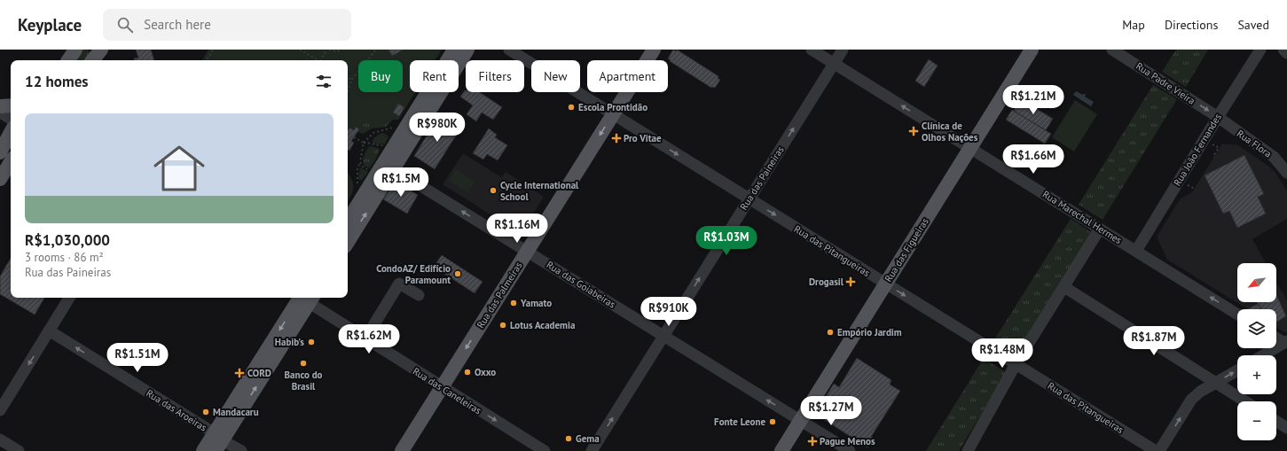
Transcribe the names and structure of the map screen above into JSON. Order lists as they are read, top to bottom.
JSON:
{
  "streets": {
    "main road": ["Rua das Figueiras", "Rua das Palmeiras"],
    "street": [
      "Rua Padre Vieira",
      "Rua Flora",
      "Rua João Fernandes",
      "Rua das Paineiras",
      "Rua Marechal Hermes",
      "Rua das Pitangueiras",
      "Rua das Goiabeiras",
      "Rua das Caneleiras",
      "Rua das Aroeiras"
    ]
  },
  "crossings": [
    ["Rua Padre Vieira", "Rua Flora"],
    ["Rua Padre Vieira", "Rua João Fernandes"],
    ["Rua Flora", "Rua João Fernandes"],
    ["Rua João Fernandes", "Rua Marechal Hermes"],
    ["Rua das Paineiras", "Rua Marechal Hermes"],
    ["Rua das Paineiras", "Rua das Pitangueiras"],
    ["Rua das Paineiras", "Rua das Goiabeiras"],
    ["Rua Marechal Hermes", "Rua das Figueiras"],
    ["Rua das Figueiras", "Rua das Pitangueiras"],
    ["Rua das Figueiras", "Rua das Goiabeiras"],
    ["Rua das Pitangueiras", "Rua das Palmeiras"],
    ["Rua das Goiabeiras", "Rua das Palmeiras"],
    ["Rua das Palmeiras", "Rua das Caneleiras"]
  ],
  "one_way": [
    "Rua Padre Vieira",
    "Rua das Paineiras",
    "Rua das Pitangueiras",
    "Rua das Goiabeiras",
    "Rua das Palmeiras",
    "Rua das Caneleiras",
    "Rua das Aroeiras"
  ],
  "places": {
    "other": [
      "Escola Prontidão",
      "Cycle International School",
      "CondoAZ/ Edifício Paramount",
      "Yamato",
      "Lotus Academia",
      "Empório Jardim",
      "Habib's",
      "Banco do Brasil",
      "Oxxo",
      "Mandacaru",
      "Fonte Leone",
      "Gema"
    ],
    "health": [
      "Clínica de Olhos Nações",
      "Pro Vitae",
      "Drogasil",
      "CORD",
      "Pague Menos"
    ]
  },
  "north": "bottom left",
  "page": {
    "header": "Keyplace",
    "search": "Search here",
    "nav": ["Map", "Directions", "Saved"],
    "chip": [
      "Buy",
      "Rent",
      "Filters",
      "New",
      "Apartment"
    ],
    "heading": "12 homes",
    "price": [
      "R$1.21M",
      "R$980K",
      "R$1.66M",
      "R$1.5M",
      "R$1.16M",
      "R$1.03M",
      "R$910K",
      "R$1.62M",
      "R$1.87M",
      "R$1.48M",
      "R$1.51M",
      "R$1.27M"
    ],
    "list": [
      {
        "name": "R$1,030,000",
        "note": "3 rooms · 86 m² · Rua das Paineiras"
      }
    ],
    "map_buttons": ["+", "−"]
  }
}
